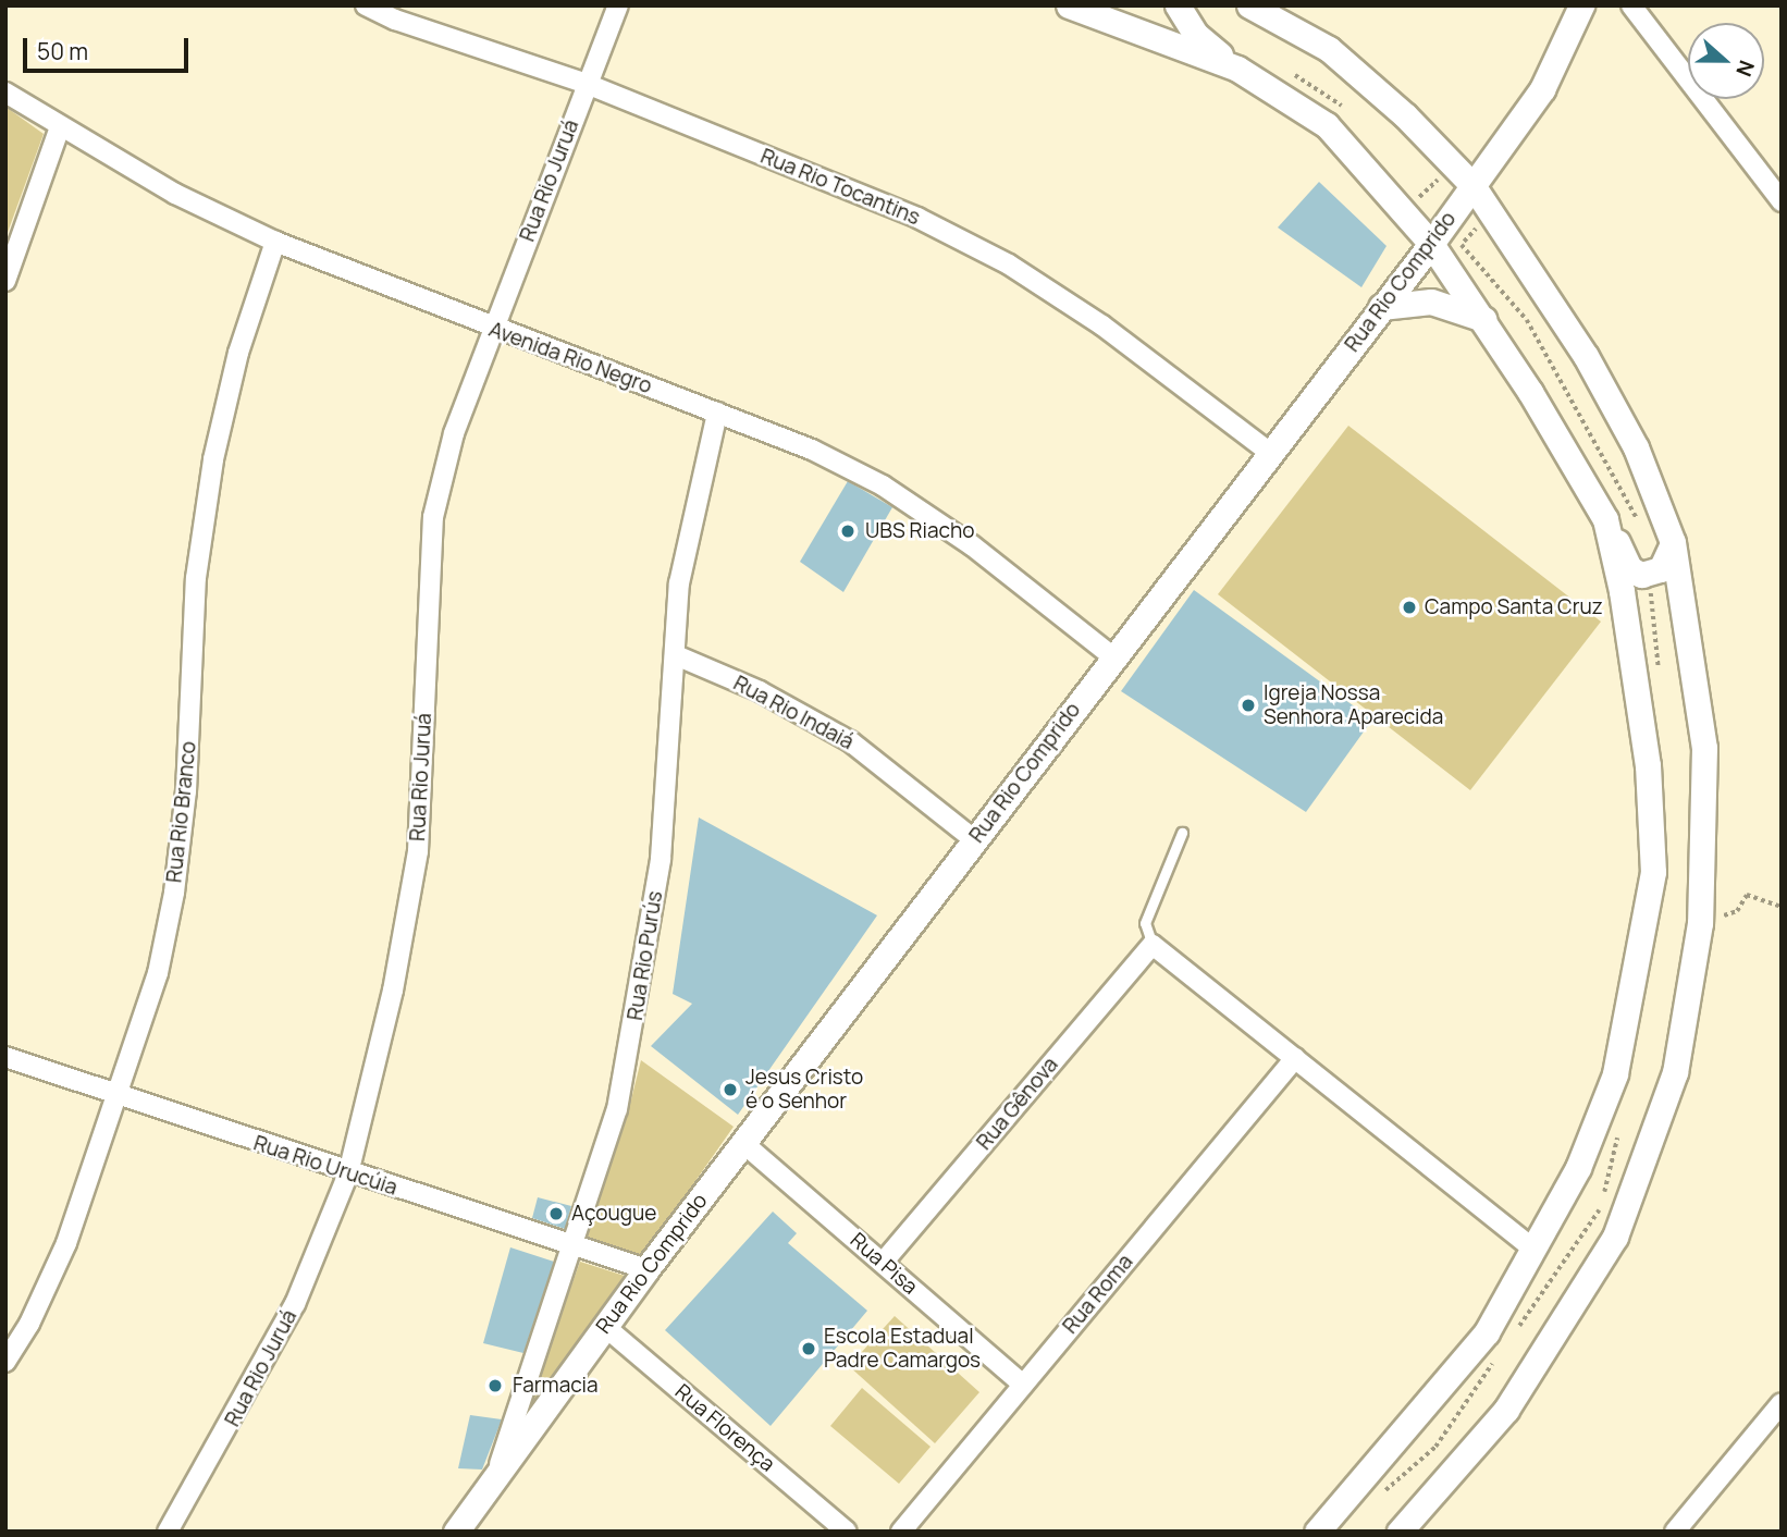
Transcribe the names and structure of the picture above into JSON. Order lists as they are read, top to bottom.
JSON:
{
  "streets": {
    "street": [
      "Rua Rio Juruá",
      "Rua Rio Tocantins",
      "Rua Rio Comprido",
      "Avenida Rio Negro",
      "Rua Rio Indaiá",
      "Rua Rio Branco",
      "Rua Rio Purús",
      "Rua Gênova",
      "Rua Rio Urucúia",
      "Rua Pisa",
      "Rua Roma",
      "Rua Florença"
    ]
  },
  "crossings": [
    ["Rua Rio Juruá", "Rua Rio Tocantins"],
    ["Rua Rio Juruá", "Avenida Rio Negro"],
    ["Rua Rio Juruá", "Rua Rio Urucúia"],
    ["Rua Rio Tocantins", "Rua Rio Comprido"],
    ["Rua Rio Comprido", "Avenida Rio Negro"],
    ["Rua Rio Comprido", "Rua Rio Indaiá"],
    ["Rua Rio Comprido", "Rua Rio Purús"],
    ["Rua Rio Comprido", "Rua Rio Urucúia"],
    ["Rua Rio Comprido", "Rua Pisa"],
    ["Rua Rio Comprido", "Rua Florença"],
    ["Avenida Rio Negro", "Rua Rio Branco"],
    ["Avenida Rio Negro", "Rua Rio Purús"],
    ["Rua Rio Indaiá", "Rua Rio Purús"],
    ["Rua Rio Branco", "Rua Rio Urucúia"],
    ["Rua Rio Purús", "Rua Rio Urucúia"],
    ["Rua Gênova", "Rua Pisa"],
    ["Rua Pisa", "Rua Roma"]
  ],
  "places": [
    "UBS Riacho",
    "Campo Santa Cruz",
    "Igreja Nossa Senhora Aparecida",
    "Jesus Cristo é o Senhor",
    "Açougue",
    "Escola Estadual Padre Camargos",
    "Farmacia"
  ],
  "scale_bar": "50 m",
  "north": "right"
}
